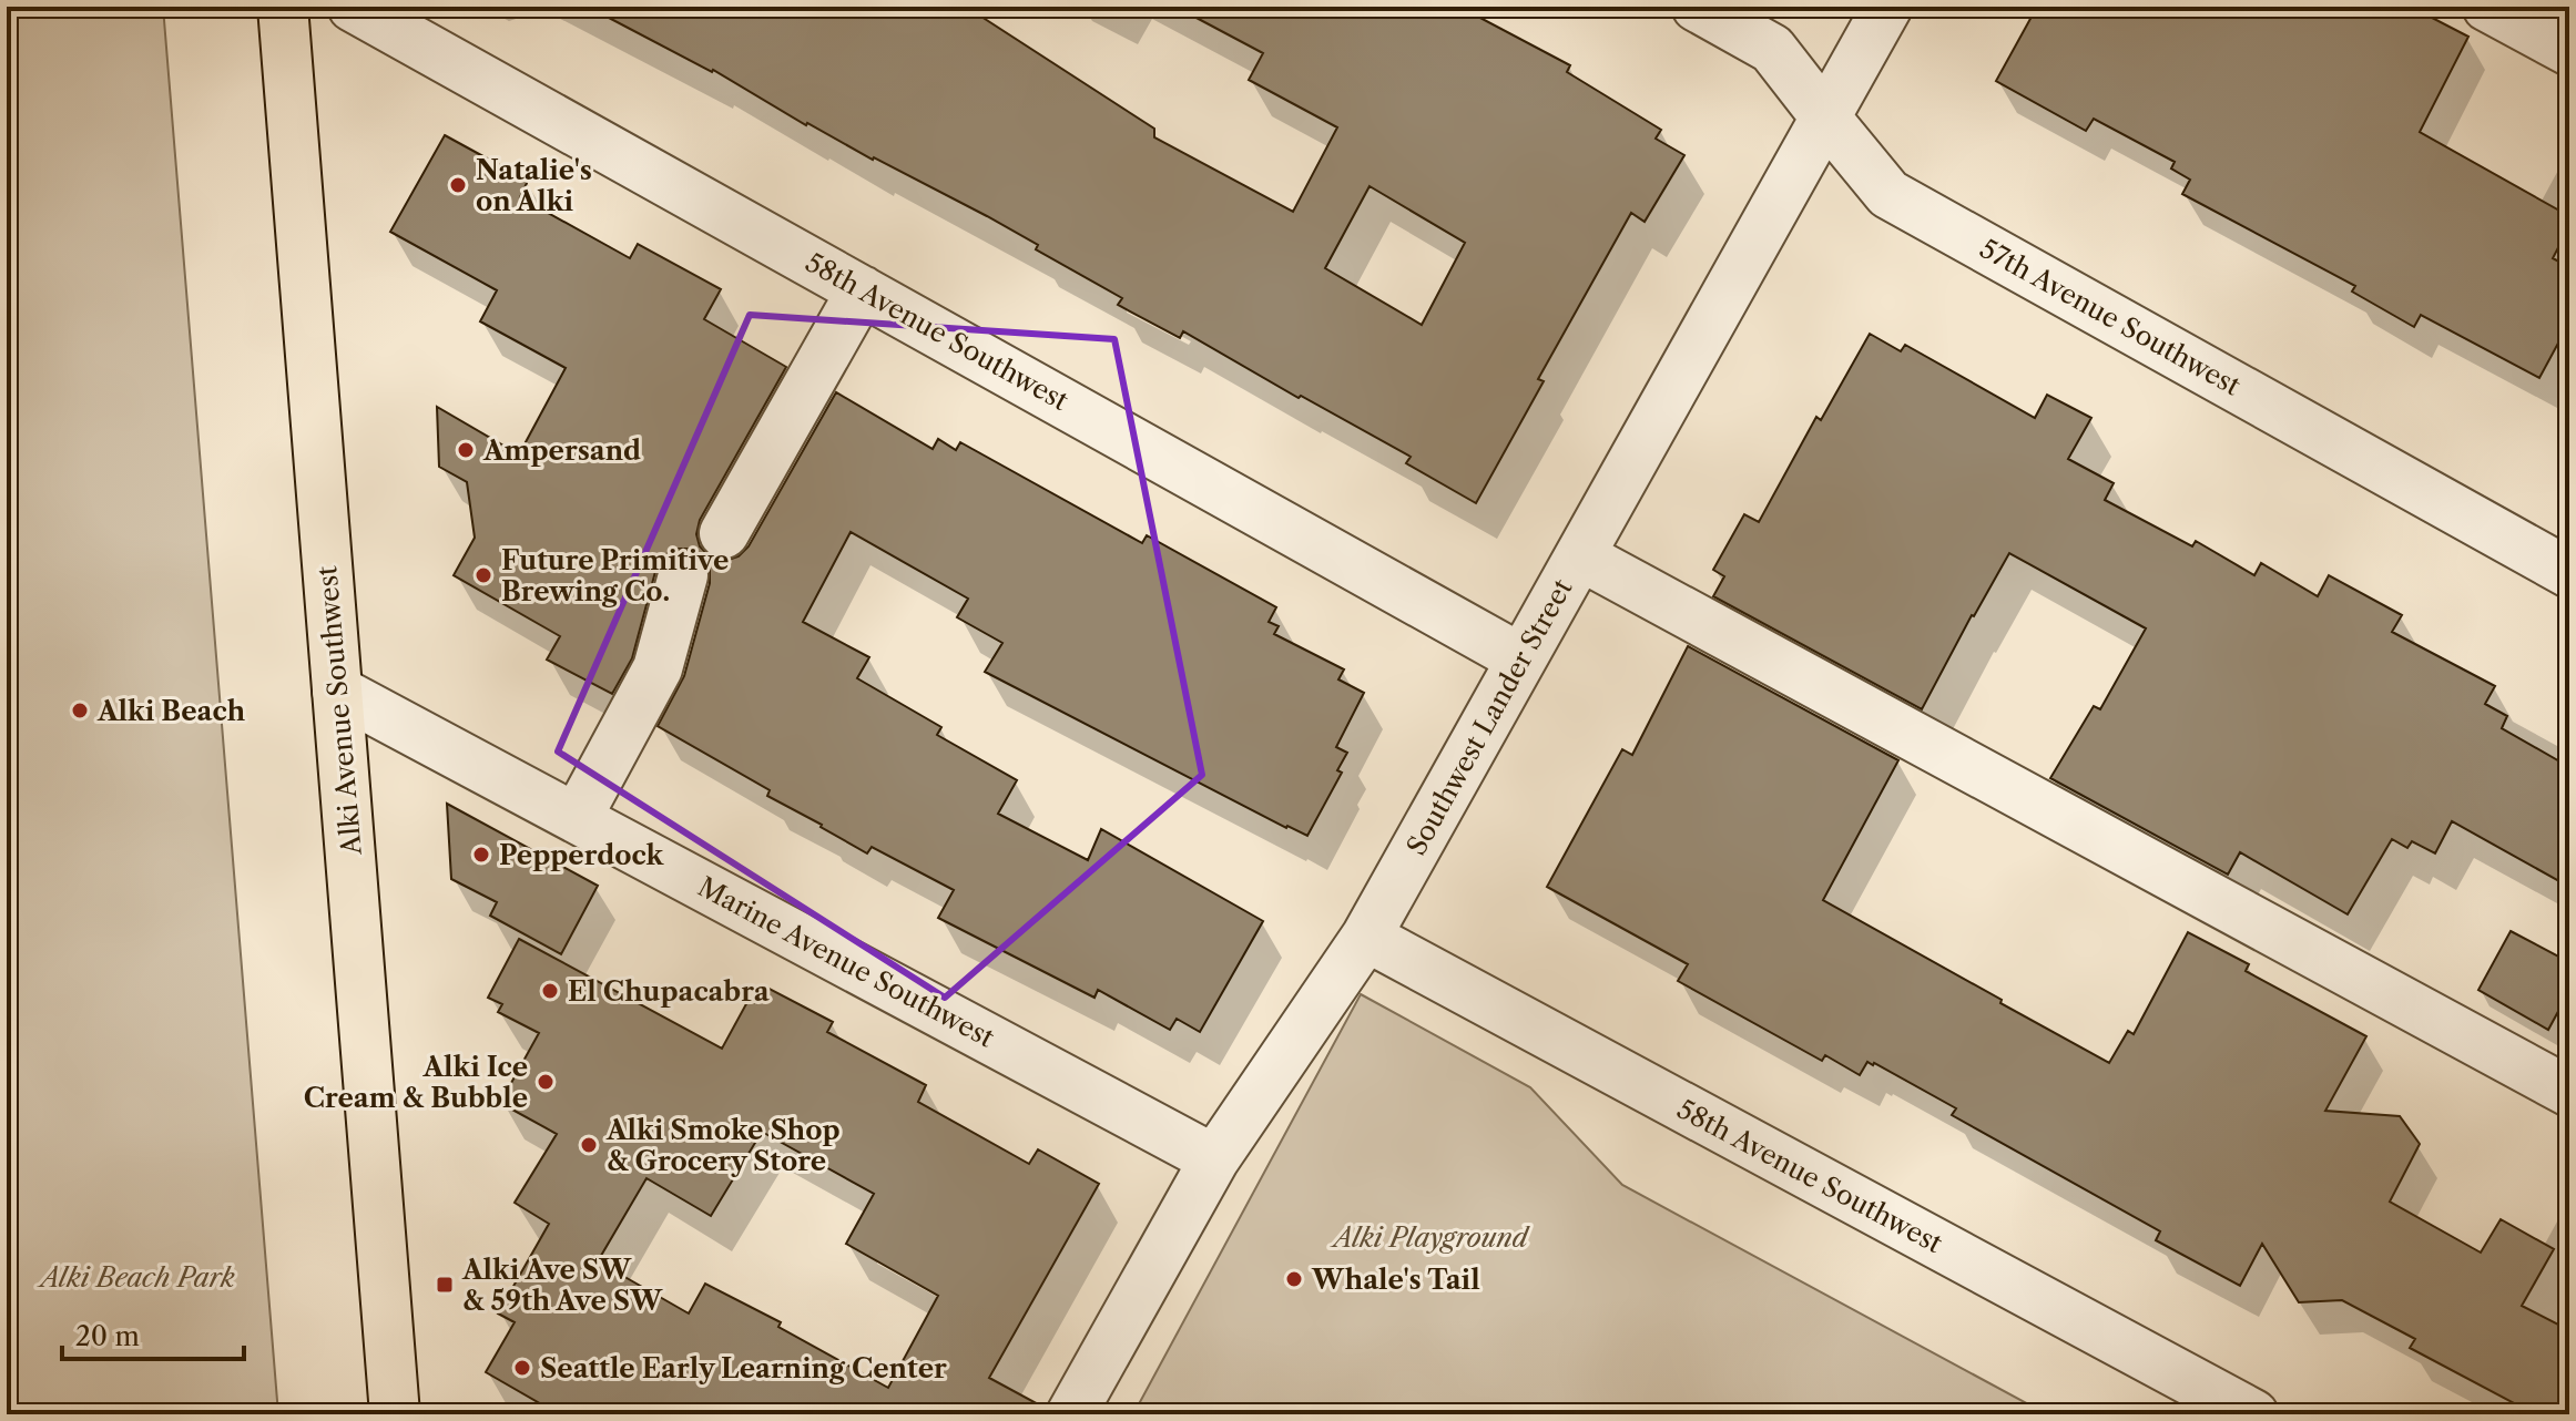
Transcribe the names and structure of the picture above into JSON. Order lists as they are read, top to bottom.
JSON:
{
  "streets": {
    "main road": ["Alki Avenue Southwest"],
    "street": [
      "57th Avenue Southwest",
      "58th Avenue Southwest",
      "Southwest Lander Street",
      "Marine Avenue Southwest"
    ]
  },
  "crossings": [
    ["57th Avenue Southwest", "Southwest Lander Street"],
    ["58th Avenue Southwest", "Southwest Lander Street"],
    ["Alki Avenue Southwest", "Marine Avenue Southwest"],
    ["Southwest Lander Street", "Marine Avenue Southwest"]
  ],
  "parks": ["Alki Playground", "Alki Beach Park"],
  "places": {
    "other": [
      "Natalie's on Alki",
      "Ampersand",
      "Future Primitive Brewing Co.",
      "Alki Beach",
      "Pepperdock",
      "El Chupacabra",
      "Alki Ice Cream & Bubble",
      "Alki Smoke Shop & Grocery Store",
      "Whale's Tail",
      "Seattle Early Learning Center"
    ],
    "transit": ["Alki Ave SW & 59th Ave SW"]
  },
  "scale_bar": "20 m"
}
